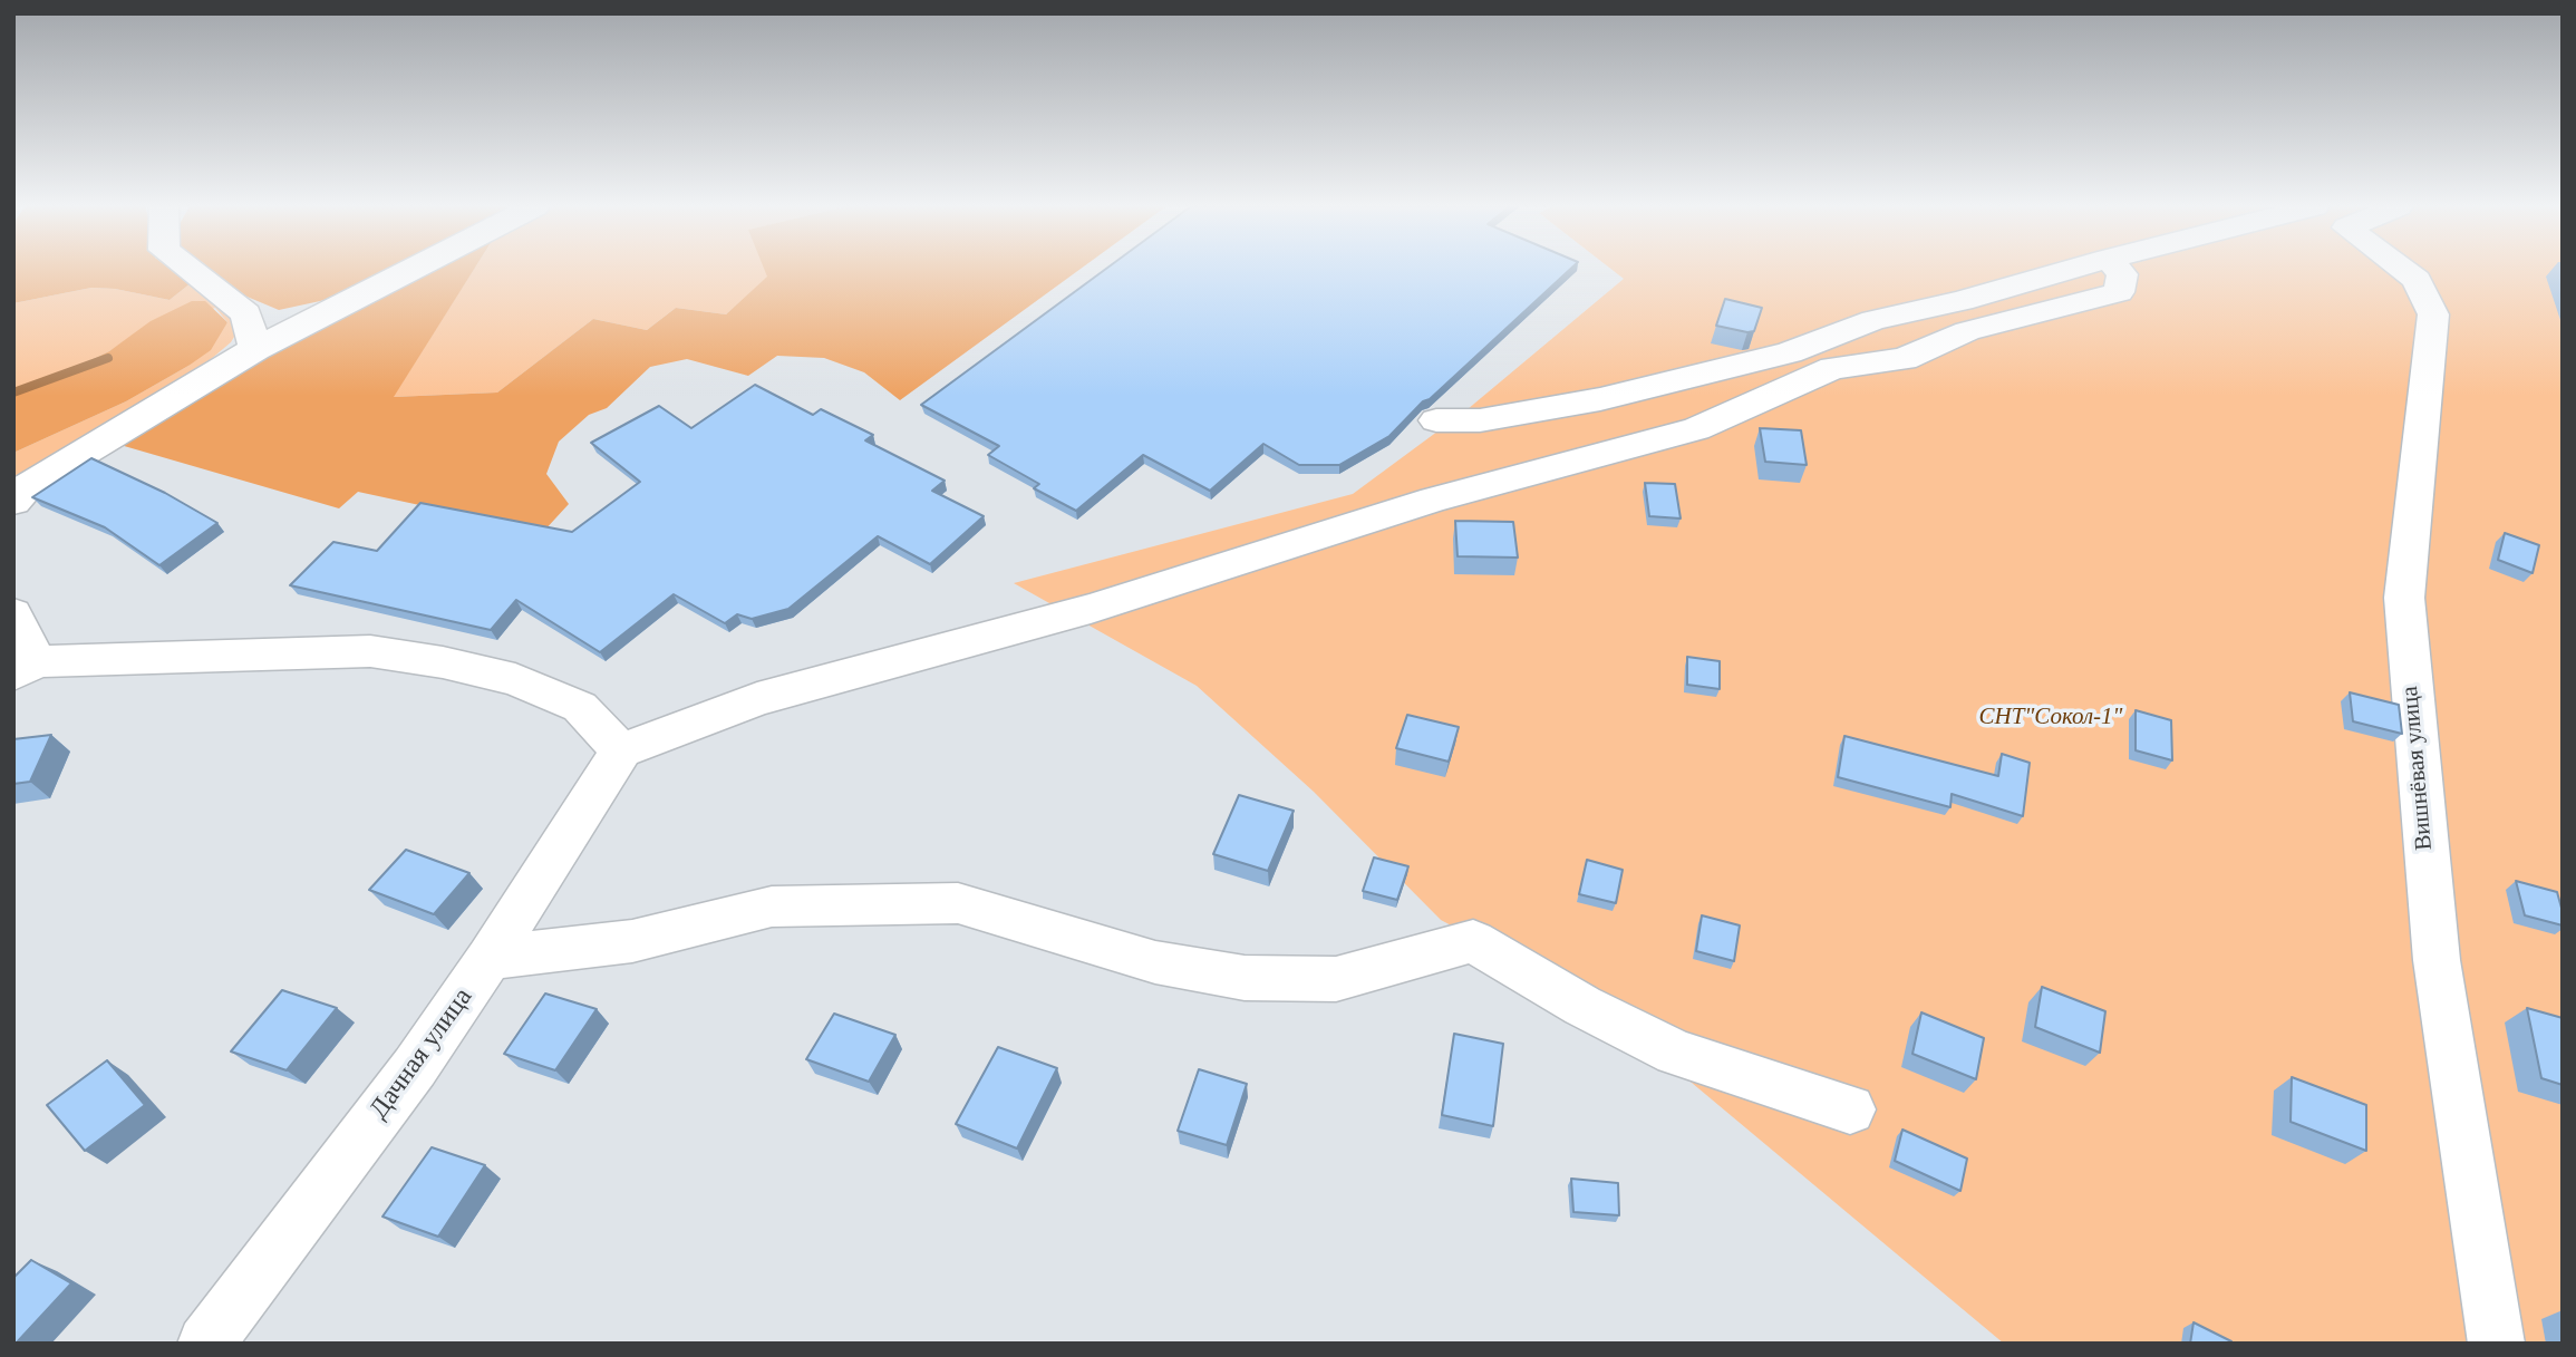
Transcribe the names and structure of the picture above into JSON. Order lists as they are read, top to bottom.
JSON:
{
  "streets": {
    "street": ["Вишнёвая улица", "Дачная улица"]
  },
  "parks": ["СНТ\"Сокол-1\""]
}
